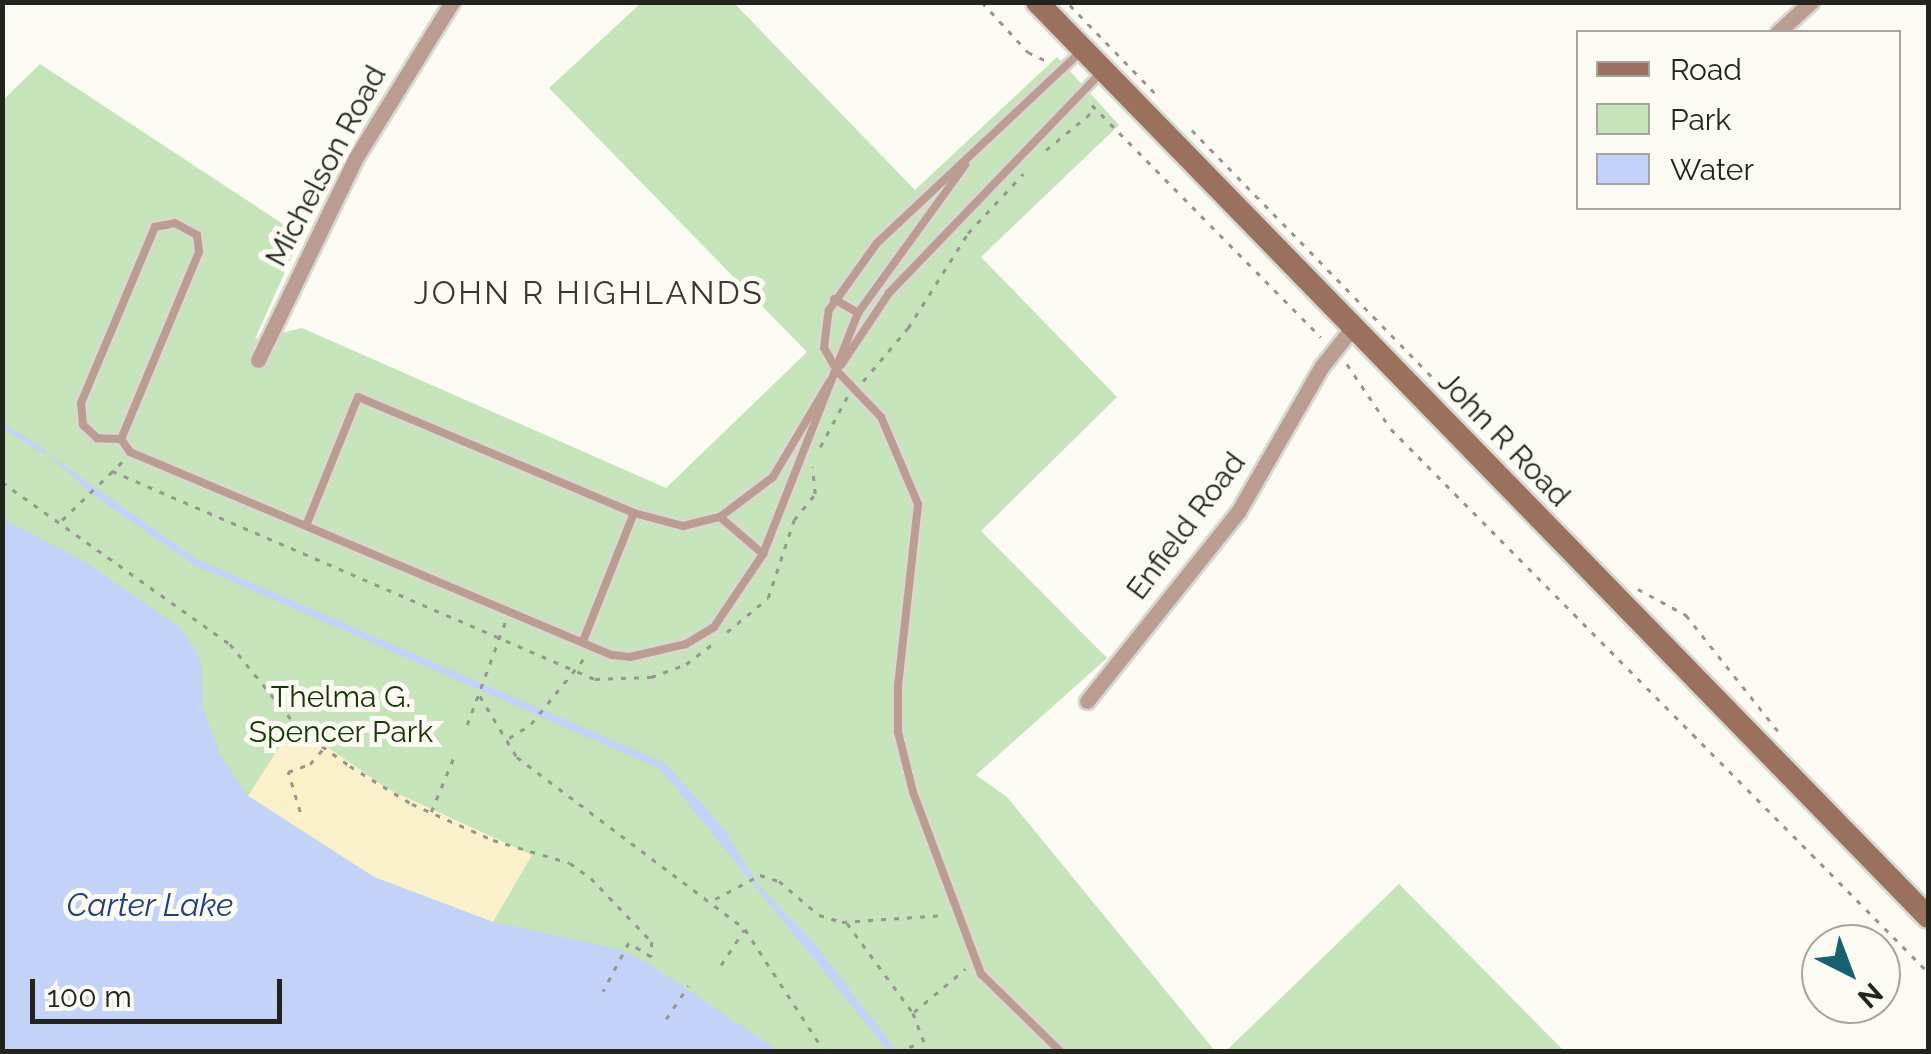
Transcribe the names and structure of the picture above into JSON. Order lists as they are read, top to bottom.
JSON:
{
  "streets": {
    "main road": ["John R Road"],
    "street": ["Michelson Road", "Enfield Road"]
  },
  "crossings": [
    ["John R Road", "Enfield Road"]
  ],
  "districts": ["JOHN R HIGHLANDS"],
  "water": ["Carter Lake"],
  "parks": ["Thelma G. Spencer Park"],
  "legend": ["Road", "Park", "Water"],
  "scale_bar": "100 m",
  "north": "bottom right"
}
